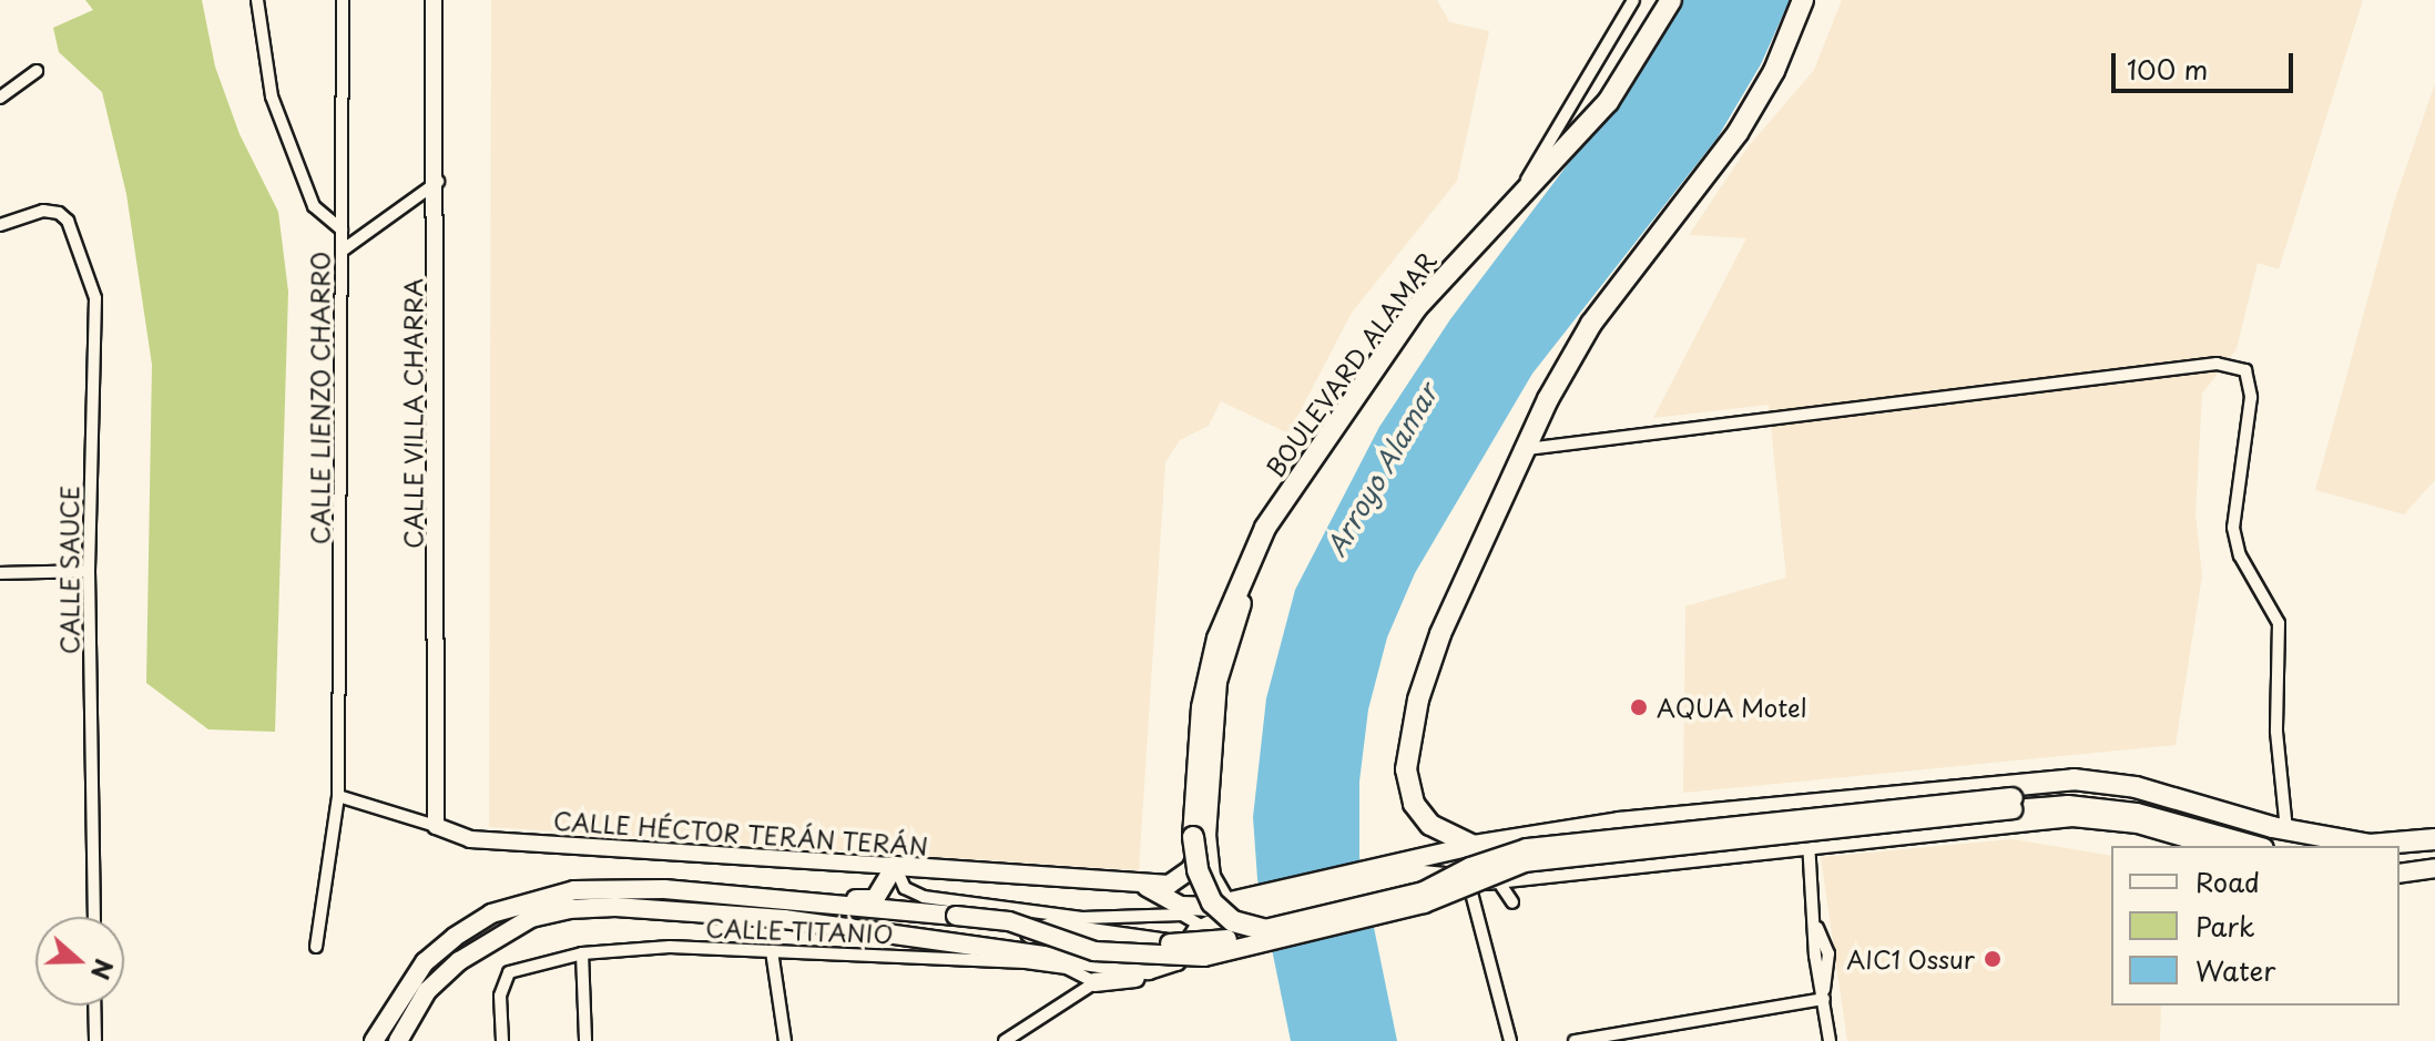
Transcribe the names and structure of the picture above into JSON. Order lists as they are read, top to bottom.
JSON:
{
  "streets": {
    "highway": ["BOULEVARD ALAMAR"],
    "main road": ["CALLE HÉCTOR TERÁN TERÁN"],
    "street": [
      "CALLE LIENZO CHARRO",
      "CALLE VILLA CHARRA",
      "CALLE SAUCE",
      "CALLE TITANIO"
    ]
  },
  "crossings": [
    ["BOULEVARD ALAMAR", "CALLE HÉCTOR TERÁN TERÁN"],
    ["CALLE LIENZO CHARRO", "CALLE HÉCTOR TERÁN TERÁN"],
    ["CALLE VILLA CHARRA", "CALLE HÉCTOR TERÁN TERÁN"]
  ],
  "water": ["Arroyo Alamar"],
  "places": ["AQUA Motel", "AIC1 Ossur"],
  "legend": ["Road", "Park", "Water"],
  "scale_bar": "100 m",
  "north": "right"
}
